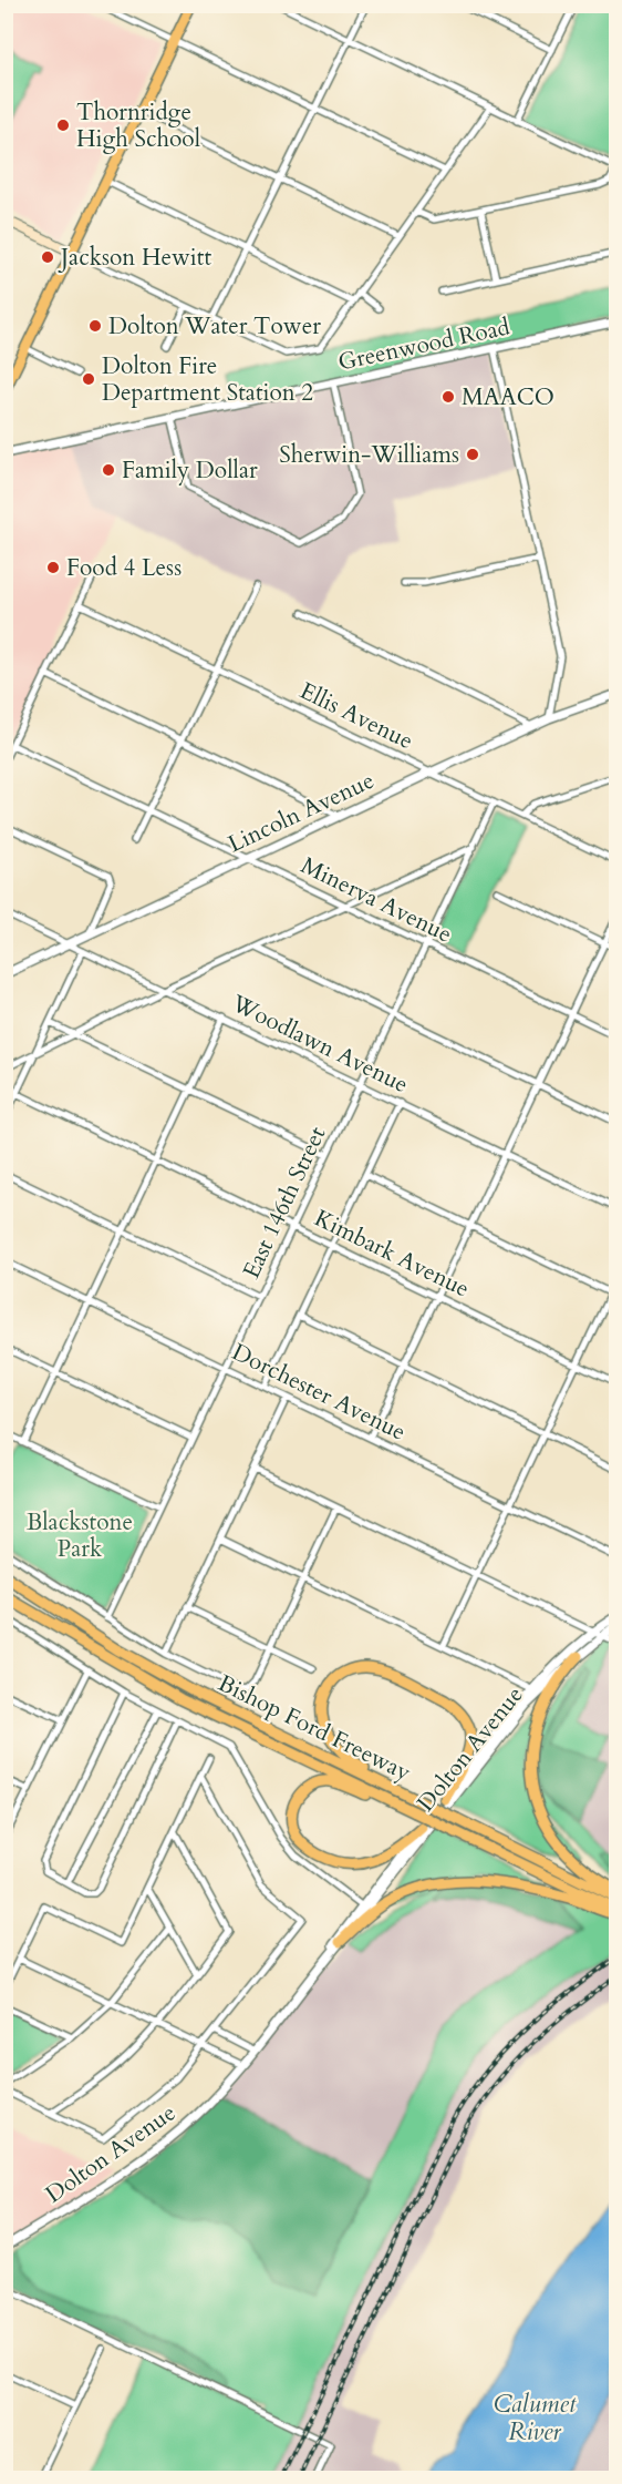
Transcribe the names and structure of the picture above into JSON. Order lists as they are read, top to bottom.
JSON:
{
  "streets": {
    "highway": ["Bishop Ford Freeway"],
    "street": [
      "Greenwood Road",
      "Ellis Avenue",
      "Lincoln Avenue",
      "Minerva Avenue",
      "Woodlawn Avenue",
      "East 146th Street",
      "Kimbark Avenue",
      "Dorchester Avenue",
      "Dolton Avenue"
    ]
  },
  "crossings": [
    ["Ellis Avenue", "Lincoln Avenue"],
    ["Ellis Avenue", "East 146th Street"],
    ["Lincoln Avenue", "Minerva Avenue"],
    ["Lincoln Avenue", "Woodlawn Avenue"],
    ["Minerva Avenue", "East 146th Street"],
    ["Woodlawn Avenue", "East 146th Street"],
    ["East 146th Street", "Kimbark Avenue"],
    ["East 146th Street", "Dorchester Avenue"]
  ],
  "water": ["Calumet River"],
  "parks": ["Blackstone Park"],
  "places": [
    "Thornridge High School",
    "Jackson Hewitt",
    "Dolton Water Tower",
    "Dolton Fire Department Station 2",
    "MAACO",
    "Sherwin-Williams",
    "Family Dollar",
    "Food 4 Less"
  ]
}
